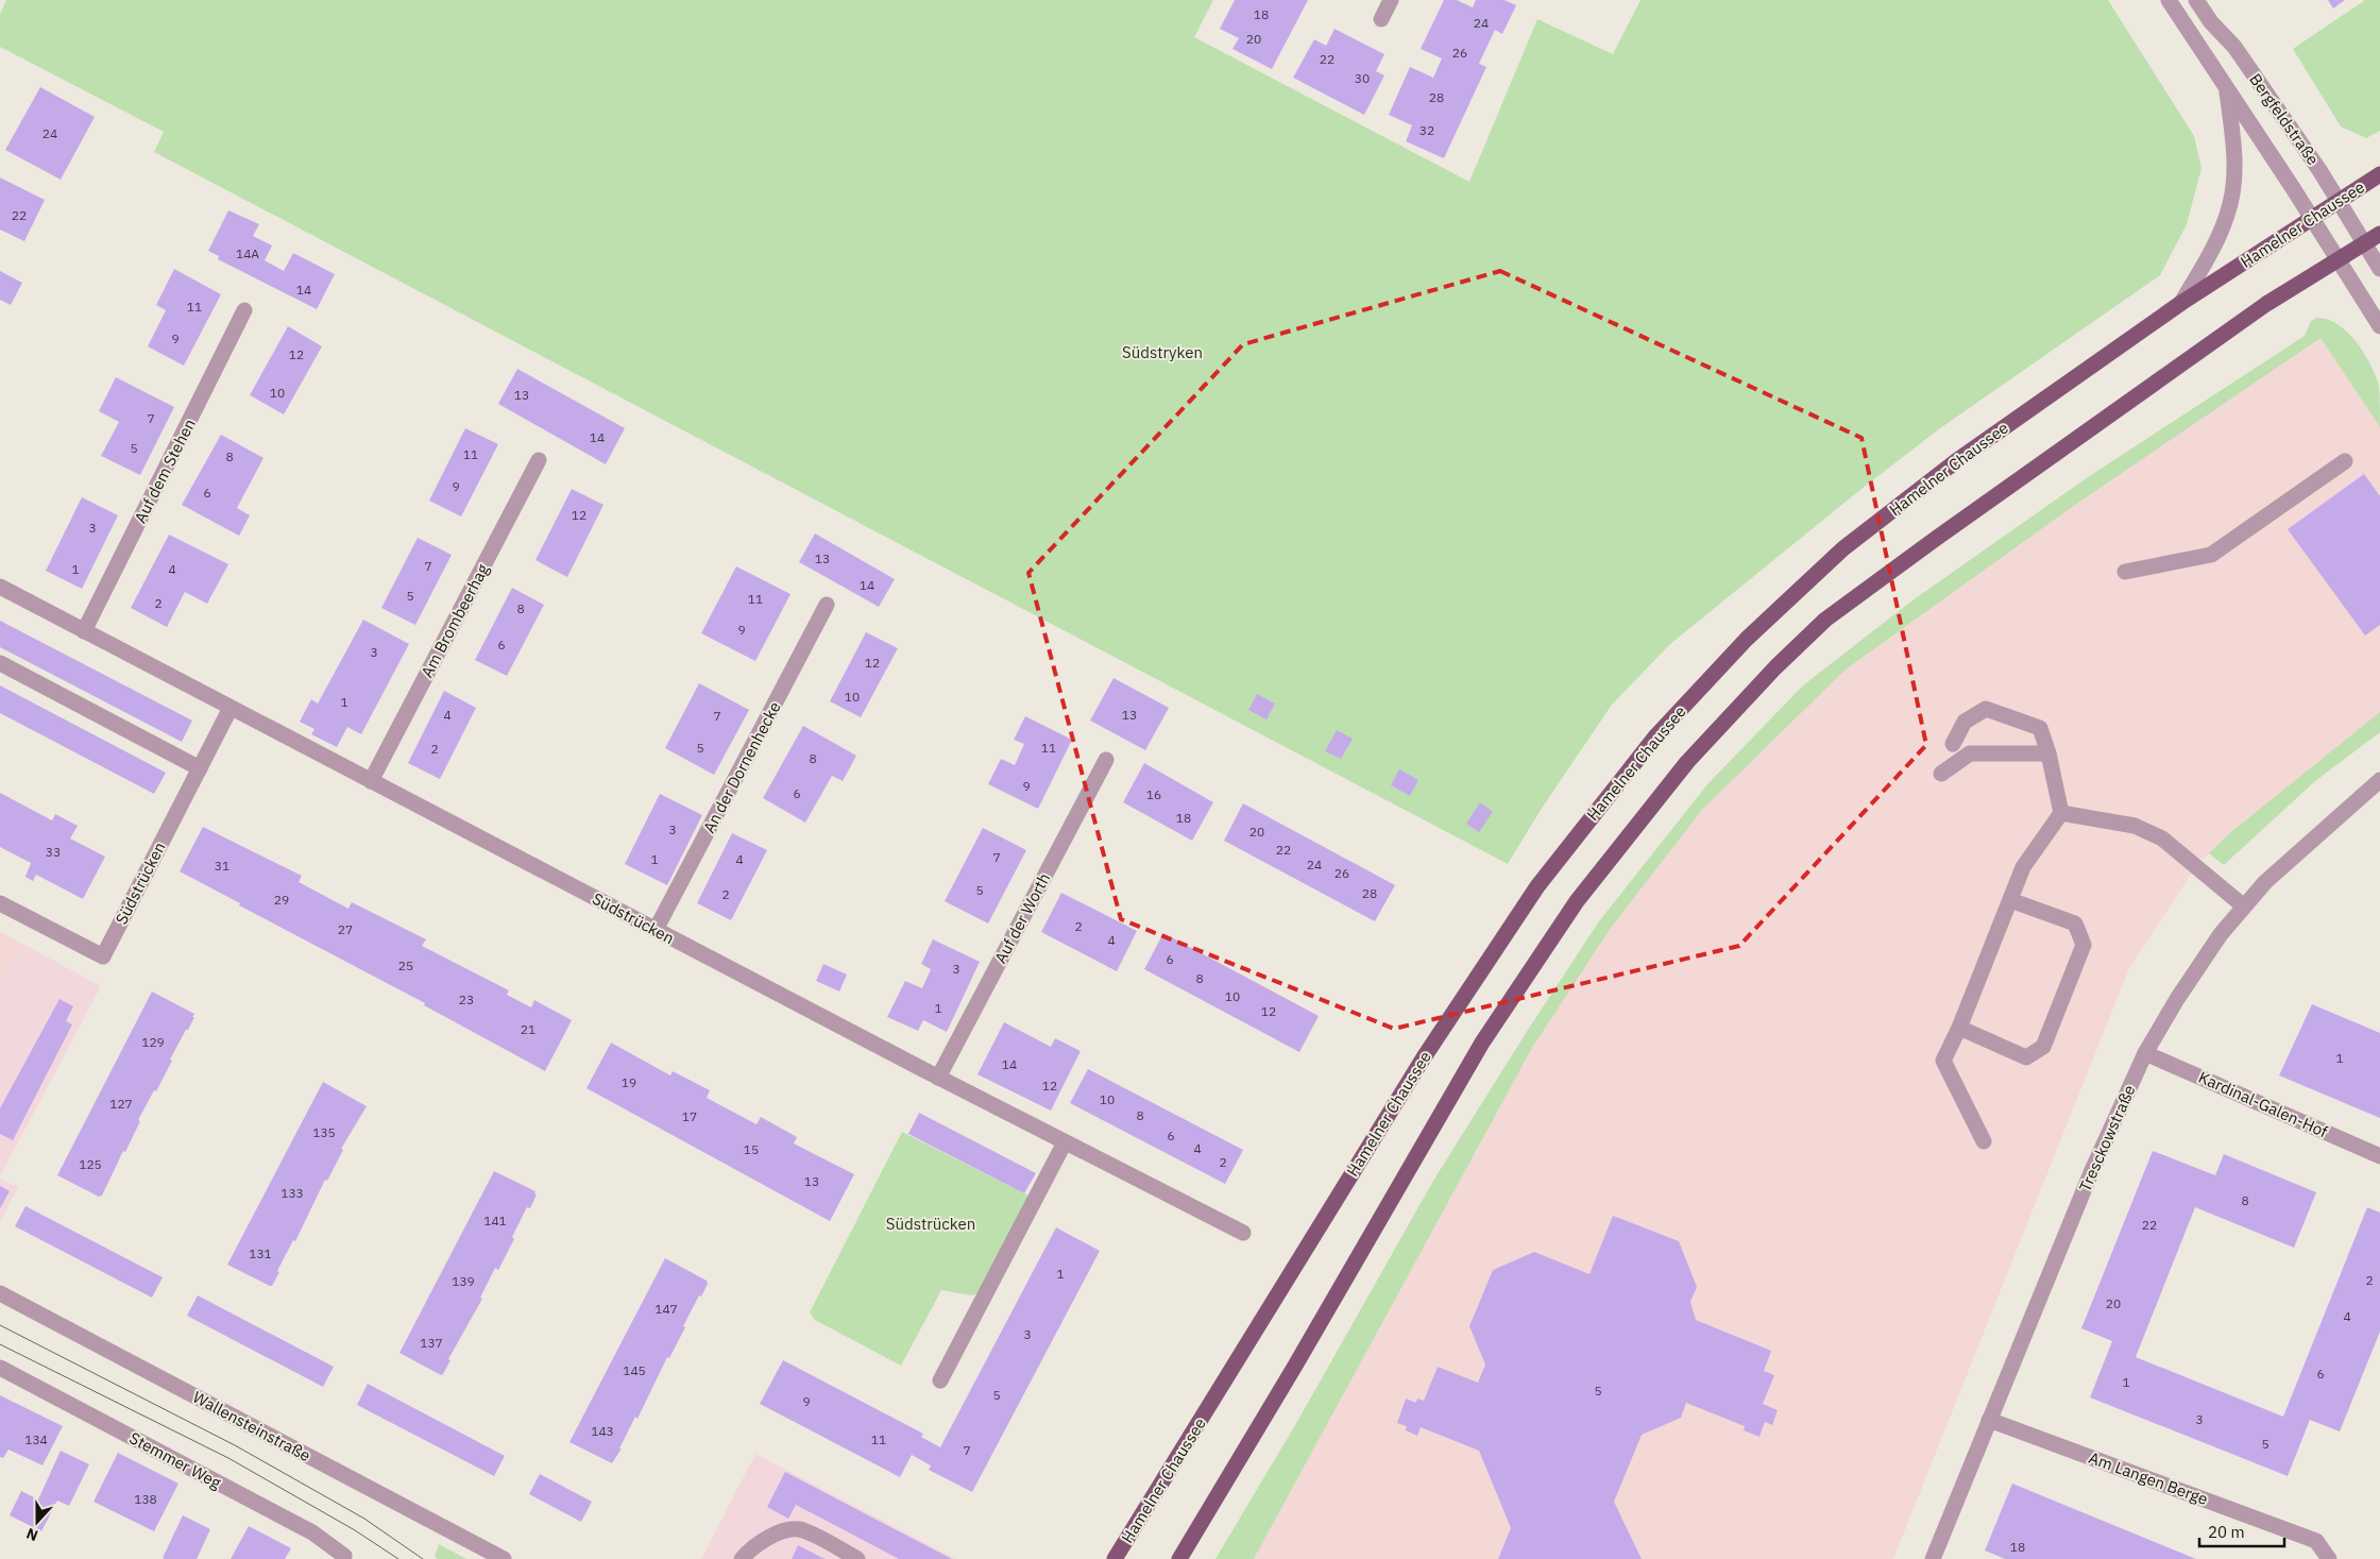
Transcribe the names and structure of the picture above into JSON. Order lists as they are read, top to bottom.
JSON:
{
  "streets": {
    "main road": ["Hamelner Chaussee"],
    "street": [
      "Bergfeldstraße",
      "Auf dem Stehen",
      "Am Brombeerhag",
      "An der Dornenhecke",
      "Südstrücken",
      "Auf der Worth",
      "Kardinal-Galen-Hof",
      "Tresckowstraße",
      "Wallensteinstraße",
      "Stemmer Weg",
      "Am Langen Berge"
    ]
  },
  "crossings": [
    ["Bergfeldstraße", "Hamelner Chaussee"],
    ["Auf dem Stehen", "Südstrücken"],
    ["Am Brombeerhag", "Südstrücken"],
    ["An der Dornenhecke", "Südstrücken"],
    ["Südstrücken", "Auf der Worth"],
    ["Kardinal-Galen-Hof", "Tresckowstraße"],
    ["Tresckowstraße", "Am Langen Berge"]
  ],
  "parks": ["Südstryken", "Südstrücken"],
  "house_numbers": [
    "18",
    "24",
    "20",
    "26",
    "22",
    "30",
    "28",
    "32",
    "24",
    "22",
    "14A",
    "14",
    "11",
    "9",
    "12",
    "10",
    "13",
    "7",
    "14",
    "5",
    "11",
    "8",
    "9",
    "6",
    "12",
    "3",
    "13",
    "7",
    "1",
    "4",
    "14",
    "5",
    "11",
    "2",
    "8",
    "9",
    "6",
    "3",
    "12",
    "10",
    "1",
    "4",
    "13",
    "7",
    "5",
    "11",
    "2",
    "8",
    "9",
    "6",
    "16",
    "18",
    "3",
    "20",
    "22",
    "33",
    "7",
    "1",
    "4",
    "24",
    "31",
    "26",
    "5",
    "28",
    "2",
    "29",
    "2",
    "27",
    "4",
    "6",
    "25",
    "3",
    "8",
    "10",
    "23",
    "1",
    "12",
    "21",
    "129",
    "1",
    "14",
    "19",
    "12",
    "10",
    "127",
    "8",
    "17",
    "135",
    "6",
    "4",
    "15",
    "2",
    "125",
    "13",
    "133",
    "8",
    "141",
    "22",
    "131",
    "1",
    "2",
    "139",
    "20",
    "147",
    "4",
    "3",
    "137",
    "145",
    "6",
    "1",
    "5",
    "5",
    "9",
    "3",
    "143",
    "134",
    "11",
    "5",
    "7",
    "138",
    "18"
  ],
  "scale_bar": "20 m",
  "north": "bottom"
}
